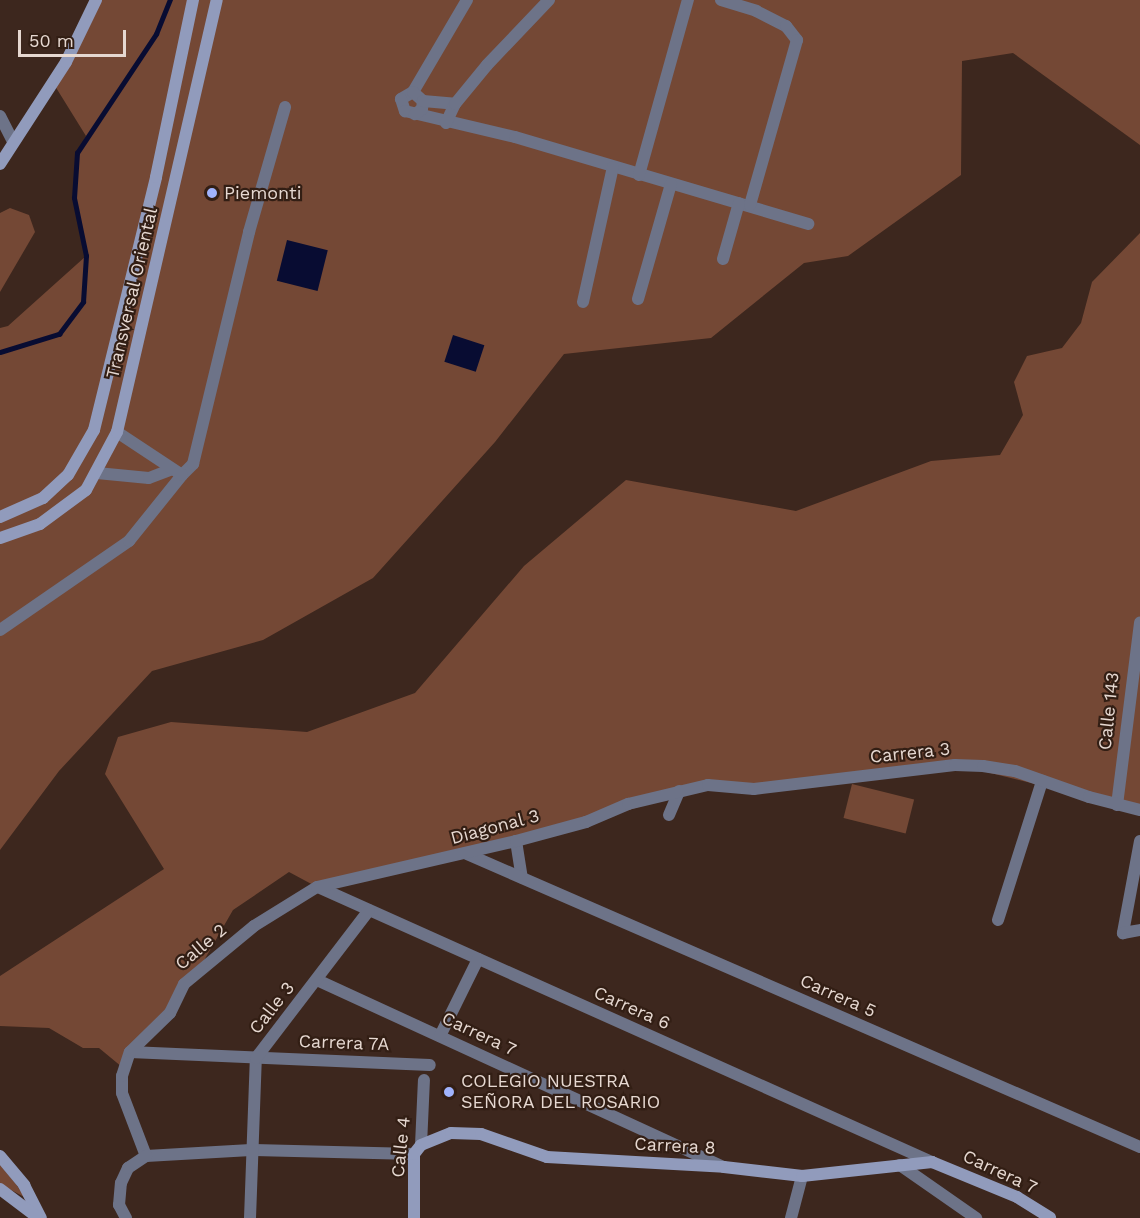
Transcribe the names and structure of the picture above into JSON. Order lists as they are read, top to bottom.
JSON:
{
  "streets": {
    "main road": [
      "Transversal Oriental",
      "Carrera 7",
      "Carrera 8",
      "Calle 4"
    ],
    "street": [
      "Calle 143",
      "Carrera 3",
      "Diagonal 3",
      "Calle 2",
      "Carrera 5",
      "Calle 3",
      "Carrera 6",
      "Carrera 7A"
    ]
  },
  "crossings": [
    ["Calle 143", "Carrera 3"],
    ["Carrera 3", "Diagonal 3"],
    ["Diagonal 3", "Calle 2"],
    ["Diagonal 3", "Carrera 5"],
    ["Diagonal 3", "Carrera 6"],
    ["Calle 2", "Carrera 6"],
    ["Calle 3", "Carrera 6"],
    ["Calle 3", "Carrera 7"],
    ["Calle 3", "Carrera 7A"],
    ["Calle 3", "Carrera 8"],
    ["Carrera 6", "Carrera 7"],
    ["Carrera 6", "Carrera 8"],
    ["Carrera 7", "Carrera 8"],
    ["Carrera 8", "Calle 4"]
  ],
  "places": ["Piemonti", "COLEGIO NUESTRA SEÑORA DEL ROSARIO"],
  "scale_bar": "50 m"
}
